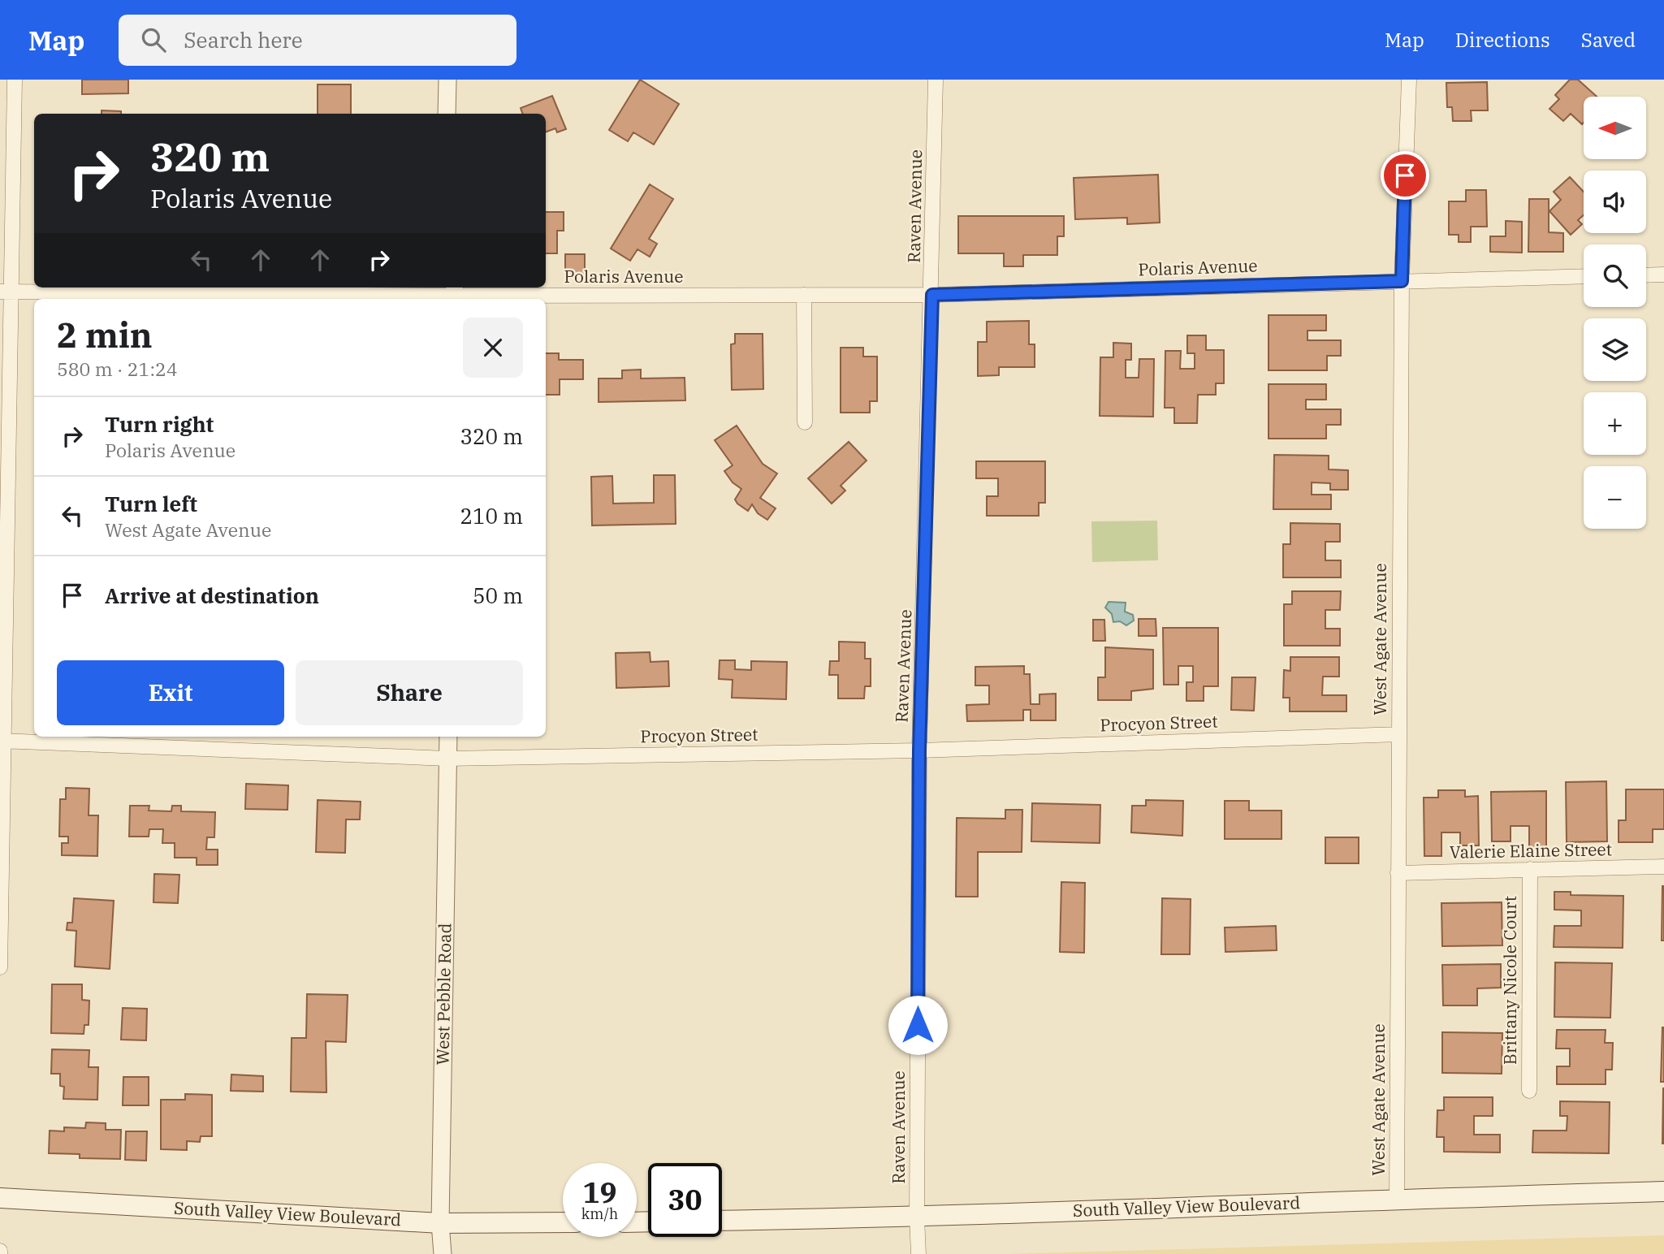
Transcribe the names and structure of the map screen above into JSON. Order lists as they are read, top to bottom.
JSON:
{
  "streets": {
    "main road": ["South Valley View Boulevard"],
    "street": [
      "Raven Avenue",
      "Polaris Avenue",
      "West Agate Avenue",
      "Procyon Street",
      "Valerie Elaine Street",
      "Brittany Nicole Court",
      "West Pebble Road"
    ]
  },
  "crossings": [
    ["Raven Avenue", "Polaris Avenue"],
    ["Raven Avenue", "Procyon Street"],
    ["Raven Avenue", "South Valley View Boulevard"],
    ["Polaris Avenue", "West Agate Avenue"],
    ["West Agate Avenue", "Procyon Street"],
    ["West Agate Avenue", "Valerie Elaine Street"],
    ["West Agate Avenue", "South Valley View Boulevard"],
    ["Procyon Street", "West Pebble Road"],
    ["Valerie Elaine Street", "Brittany Nicole Court"],
    ["West Pebble Road", "South Valley View Boulevard"]
  ],
  "north": "left",
  "page": {
    "header": "Map",
    "search": "Search here",
    "nav": ["Map", "Directions", "Saved"],
    "map_buttons": ["+", "−"],
    "turn": ["320 m", "Polaris Avenue"],
    "heading": ["2 min", "580 m · 21:24"],
    "list": [
      {
        "name": "Turn right",
        "note": "Polaris Avenue",
        "value": "320 m"
      },
      {
        "name": "Turn left",
        "note": "West Agate Avenue",
        "value": "210 m"
      },
      {
        "name": "Arrive at destination",
        "value": "50 m"
      }
    ],
    "buttons": ["Exit", "Share"],
    "speed": "19 km/h",
    "limit": "30"
  }
}
